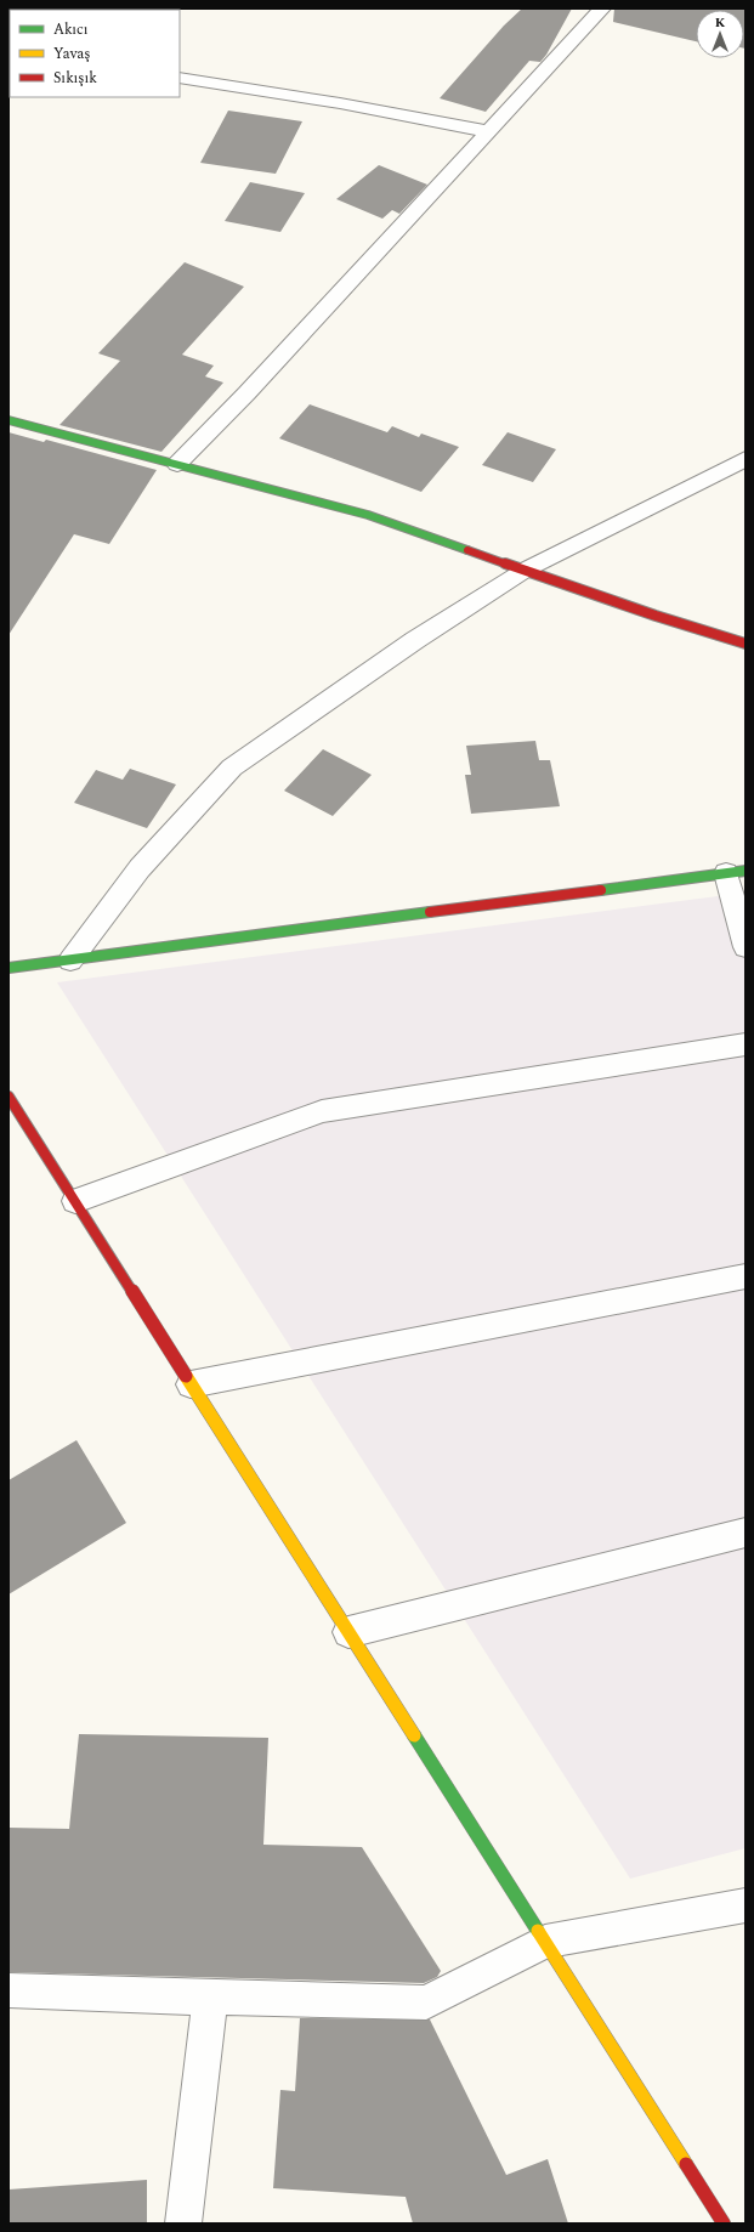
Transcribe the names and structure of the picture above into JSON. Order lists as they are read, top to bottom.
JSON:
{
  "legend": ["Akıcı", "Yavaş", "Sıkışık"],
  "north": "top"
}
